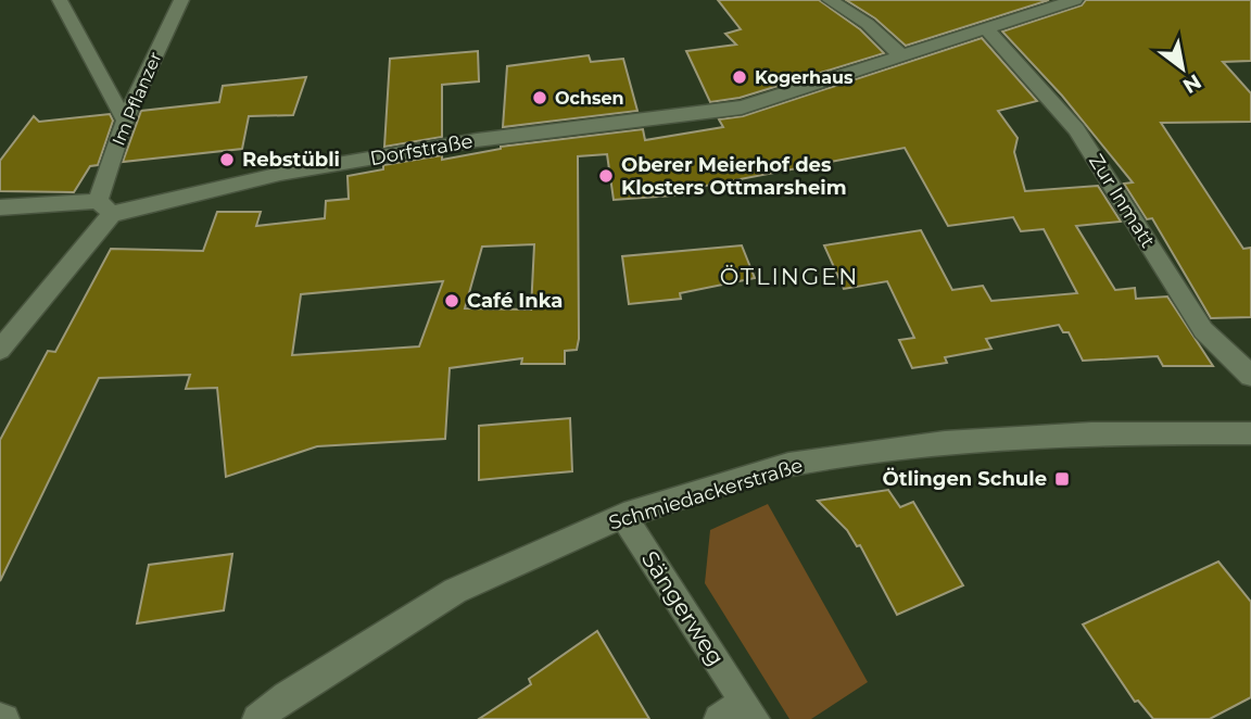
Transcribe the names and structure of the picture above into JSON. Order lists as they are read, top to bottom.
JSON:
{
  "streets": {
    "street": [
      "Im Pflanzer",
      "Dorfstraße",
      "Zur Inmatt",
      "Schmiedackerstraße",
      "Sängerweg"
    ]
  },
  "crossings": [
    ["Im Pflanzer", "Dorfstraße"],
    ["Dorfstraße", "Zur Inmatt"],
    ["Schmiedackerstraße", "Sängerweg"]
  ],
  "districts": ["ÖTLINGEN"],
  "places": {
    "other": [
      "Kogerhaus",
      "Ochsen",
      "Rebstübli",
      "Oberer Meierhof des Klosters Ottmarsheim",
      "Café Inka"
    ],
    "transit": ["Ötlingen Schule"]
  },
  "north": "bottom right"
}
